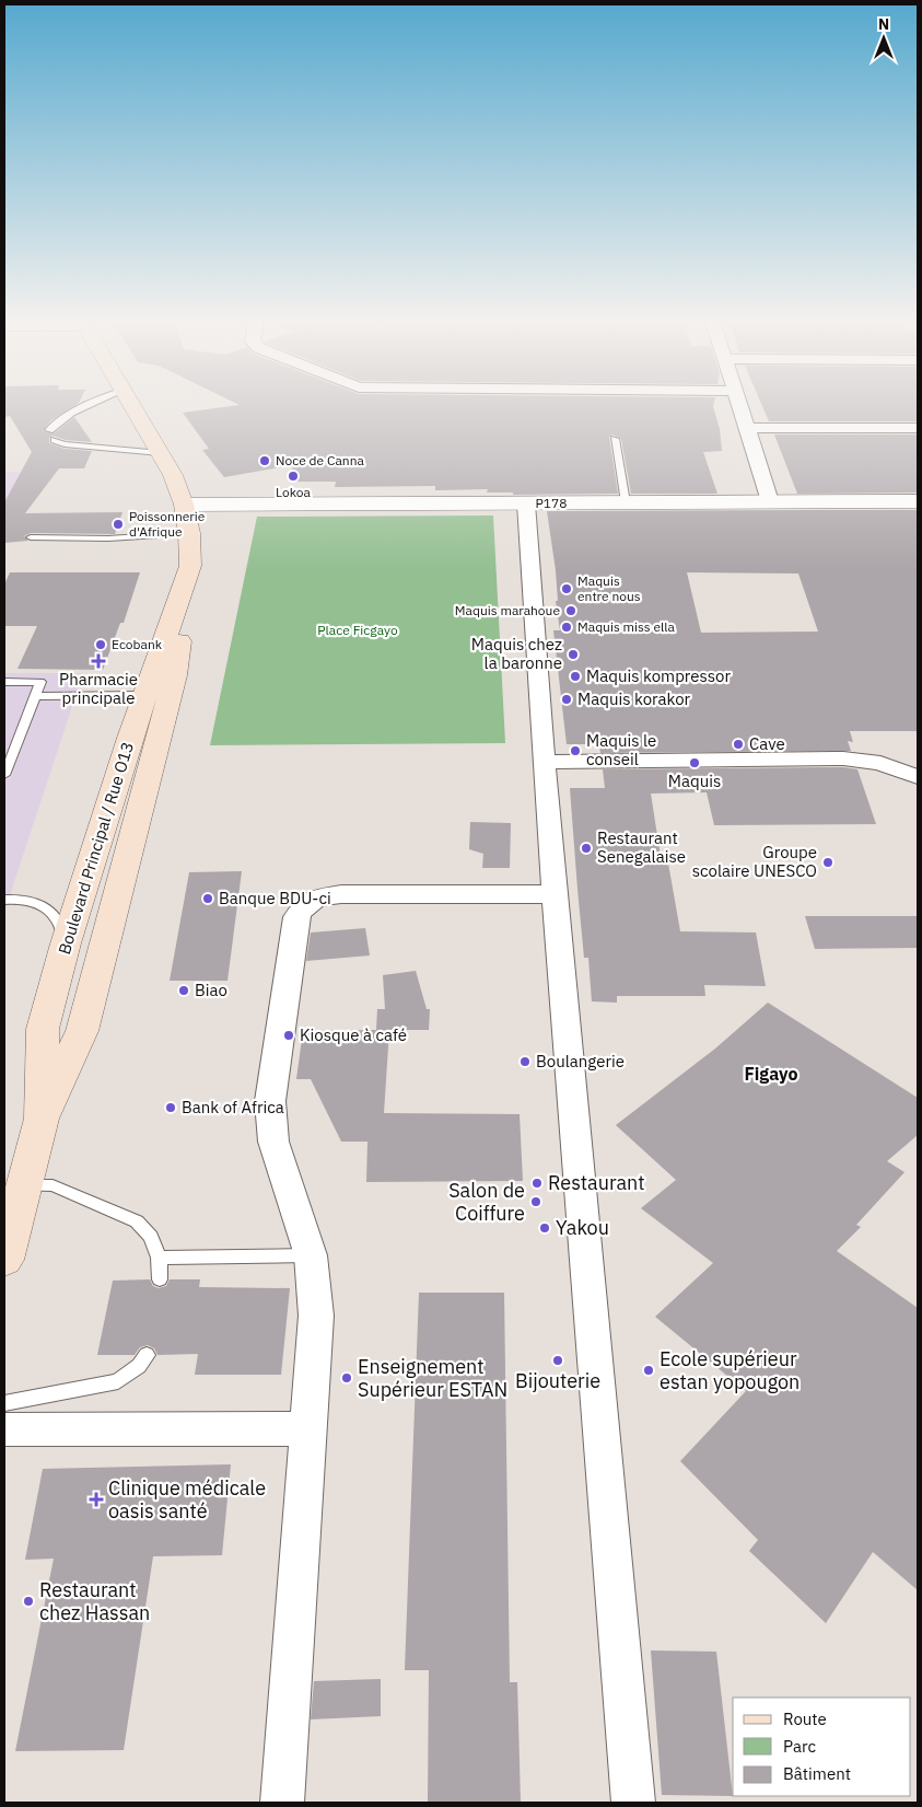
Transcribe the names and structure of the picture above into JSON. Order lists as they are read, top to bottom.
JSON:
{
  "streets": {
    "main road": ["Boulevard Principal / Rue O13"],
    "street": ["P178"]
  },
  "crossings": [
    ["P178", "Boulevard Principal / Rue O13"]
  ],
  "districts": ["Figayo"],
  "parks": ["Place Ficgayo"],
  "places": {
    "other": [
      "Noce de Canna",
      "Lokoa",
      "Poissonnerie d'Afrique",
      "Maquis entre nous",
      "Maquis marahoue",
      "Maquis miss ella",
      "Ecobank",
      "Maquis chez la baronne",
      "Maquis kompressor",
      "Maquis korakor",
      "Cave",
      "Maquis le conseil",
      "Maquis",
      "Restaurant Senegalaise",
      "Groupe scolaire UNESCO",
      "Banque BDU-ci",
      "Biao",
      "Kiosque à café",
      "Boulangerie",
      "Bank of Africa",
      "Restaurant",
      "Salon de Coiffure",
      "Yakou",
      "Bijouterie",
      "Ecole supérieur estan yopougon",
      "Enseignement Supérieur ESTAN",
      "Restaurant chez Hassan"
    ],
    "health": ["Pharmacie principale", "Clinique médicale oasis santé"]
  },
  "legend": ["Route", "Parc", "Bâtiment"],
  "north": "top"
}
